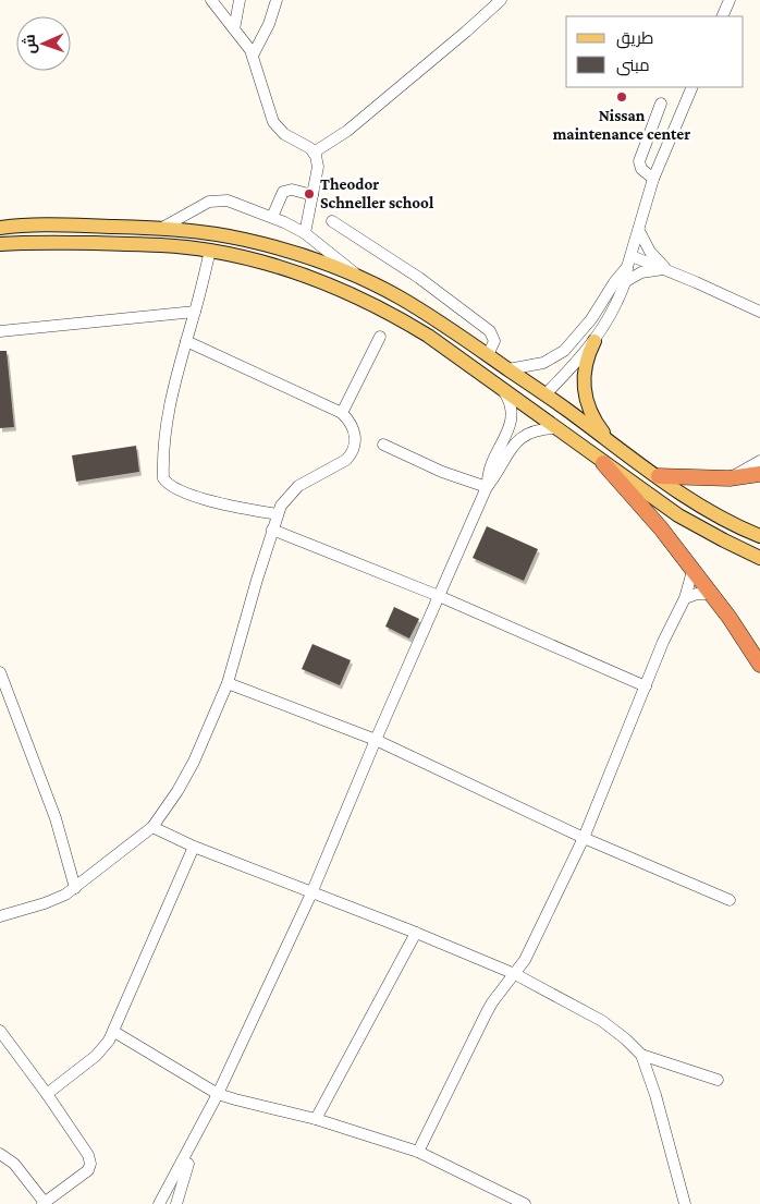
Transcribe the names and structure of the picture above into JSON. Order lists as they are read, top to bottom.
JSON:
{
  "places": ["Nissan maintenance center", "Theodor Schneller school"],
  "legend": ["طريق", "مبنى"],
  "north": "left"
}
